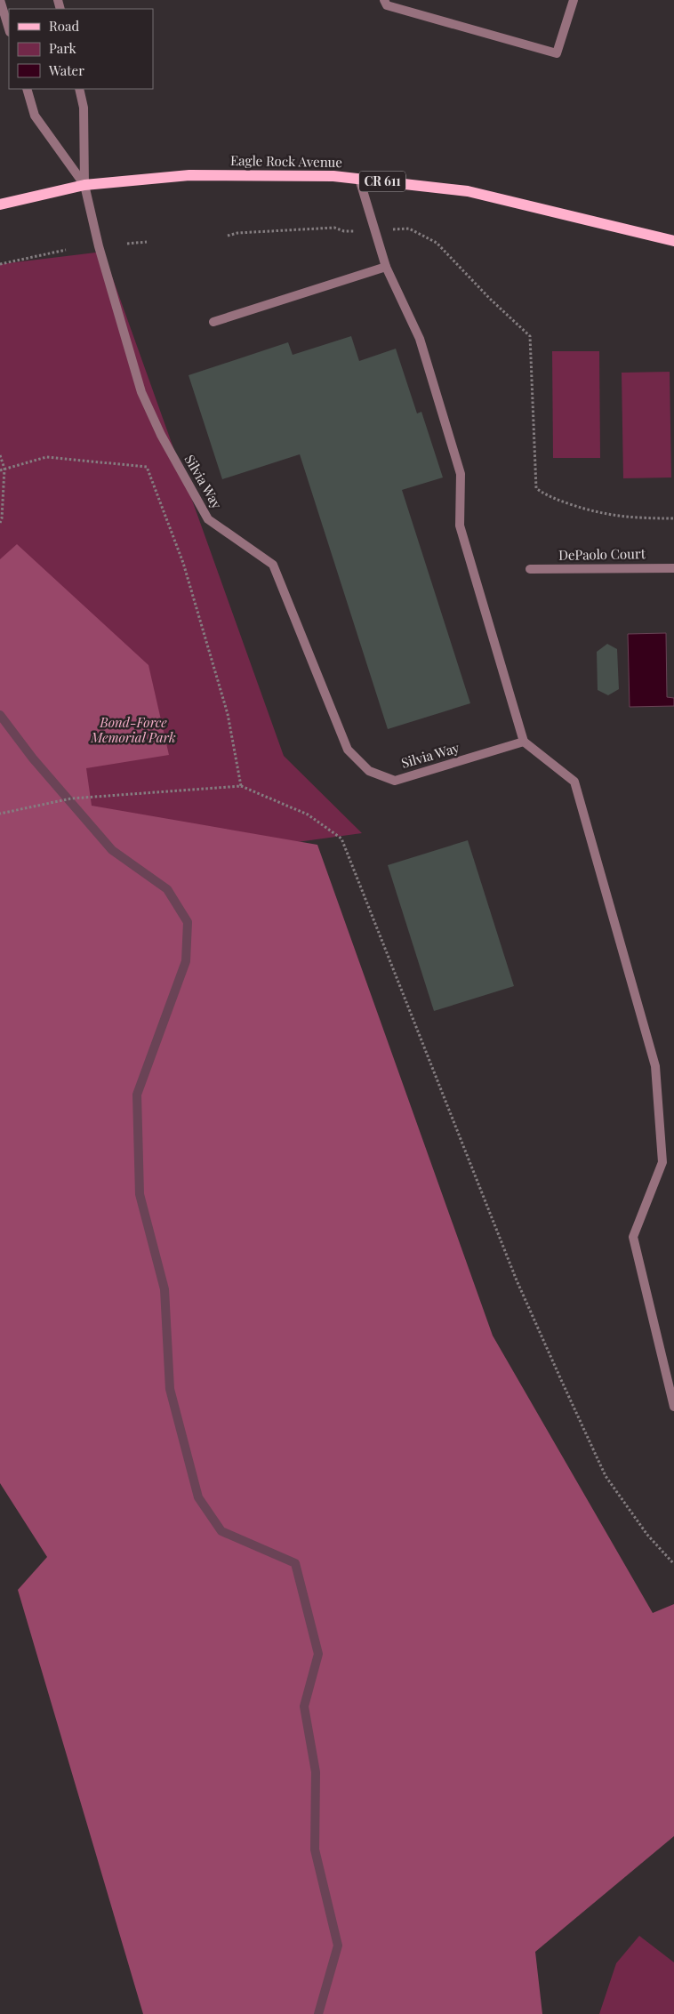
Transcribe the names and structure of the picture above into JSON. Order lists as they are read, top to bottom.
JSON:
{
  "streets": {
    "main road": ["Eagle Rock Avenue", "CR 611"],
    "street": ["Silvia Way", "DePaolo Court"]
  },
  "crossings": [
    ["Eagle Rock Avenue", "Silvia Way"]
  ],
  "parks": ["Bond-Force Memorial Park"],
  "legend": ["Road", "Park", "Water"]
}
